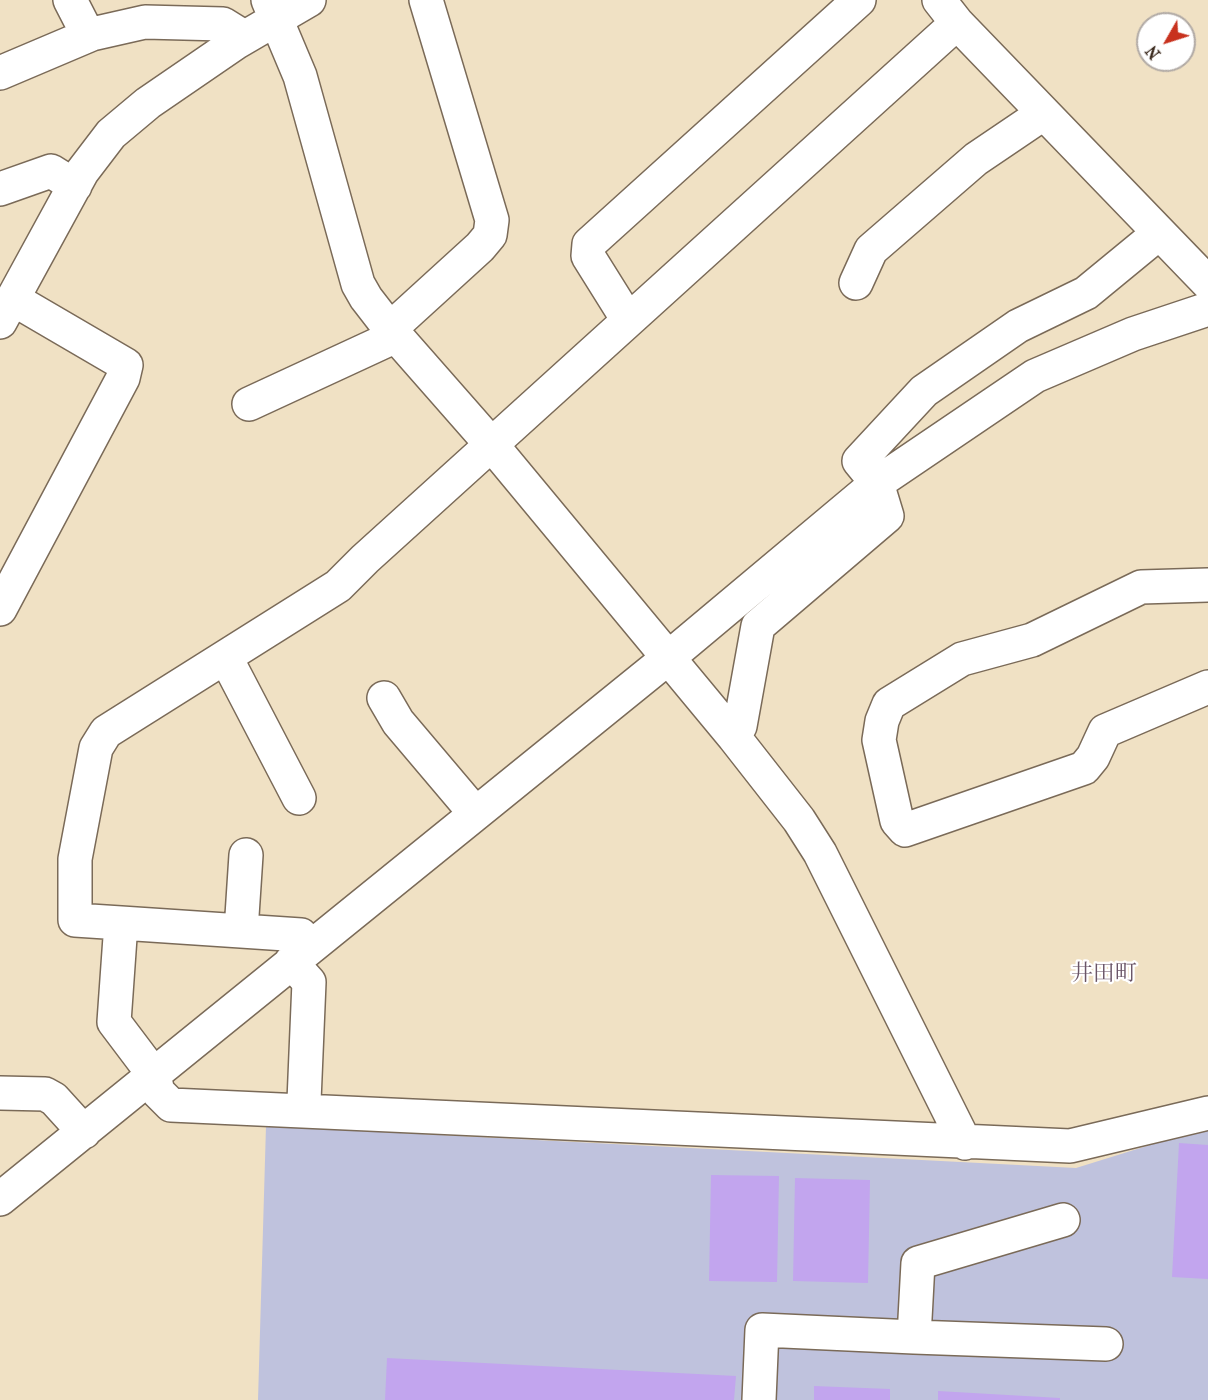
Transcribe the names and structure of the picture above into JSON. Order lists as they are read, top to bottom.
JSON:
{
  "districts": ["井田町"],
  "north": "bottom left"
}
